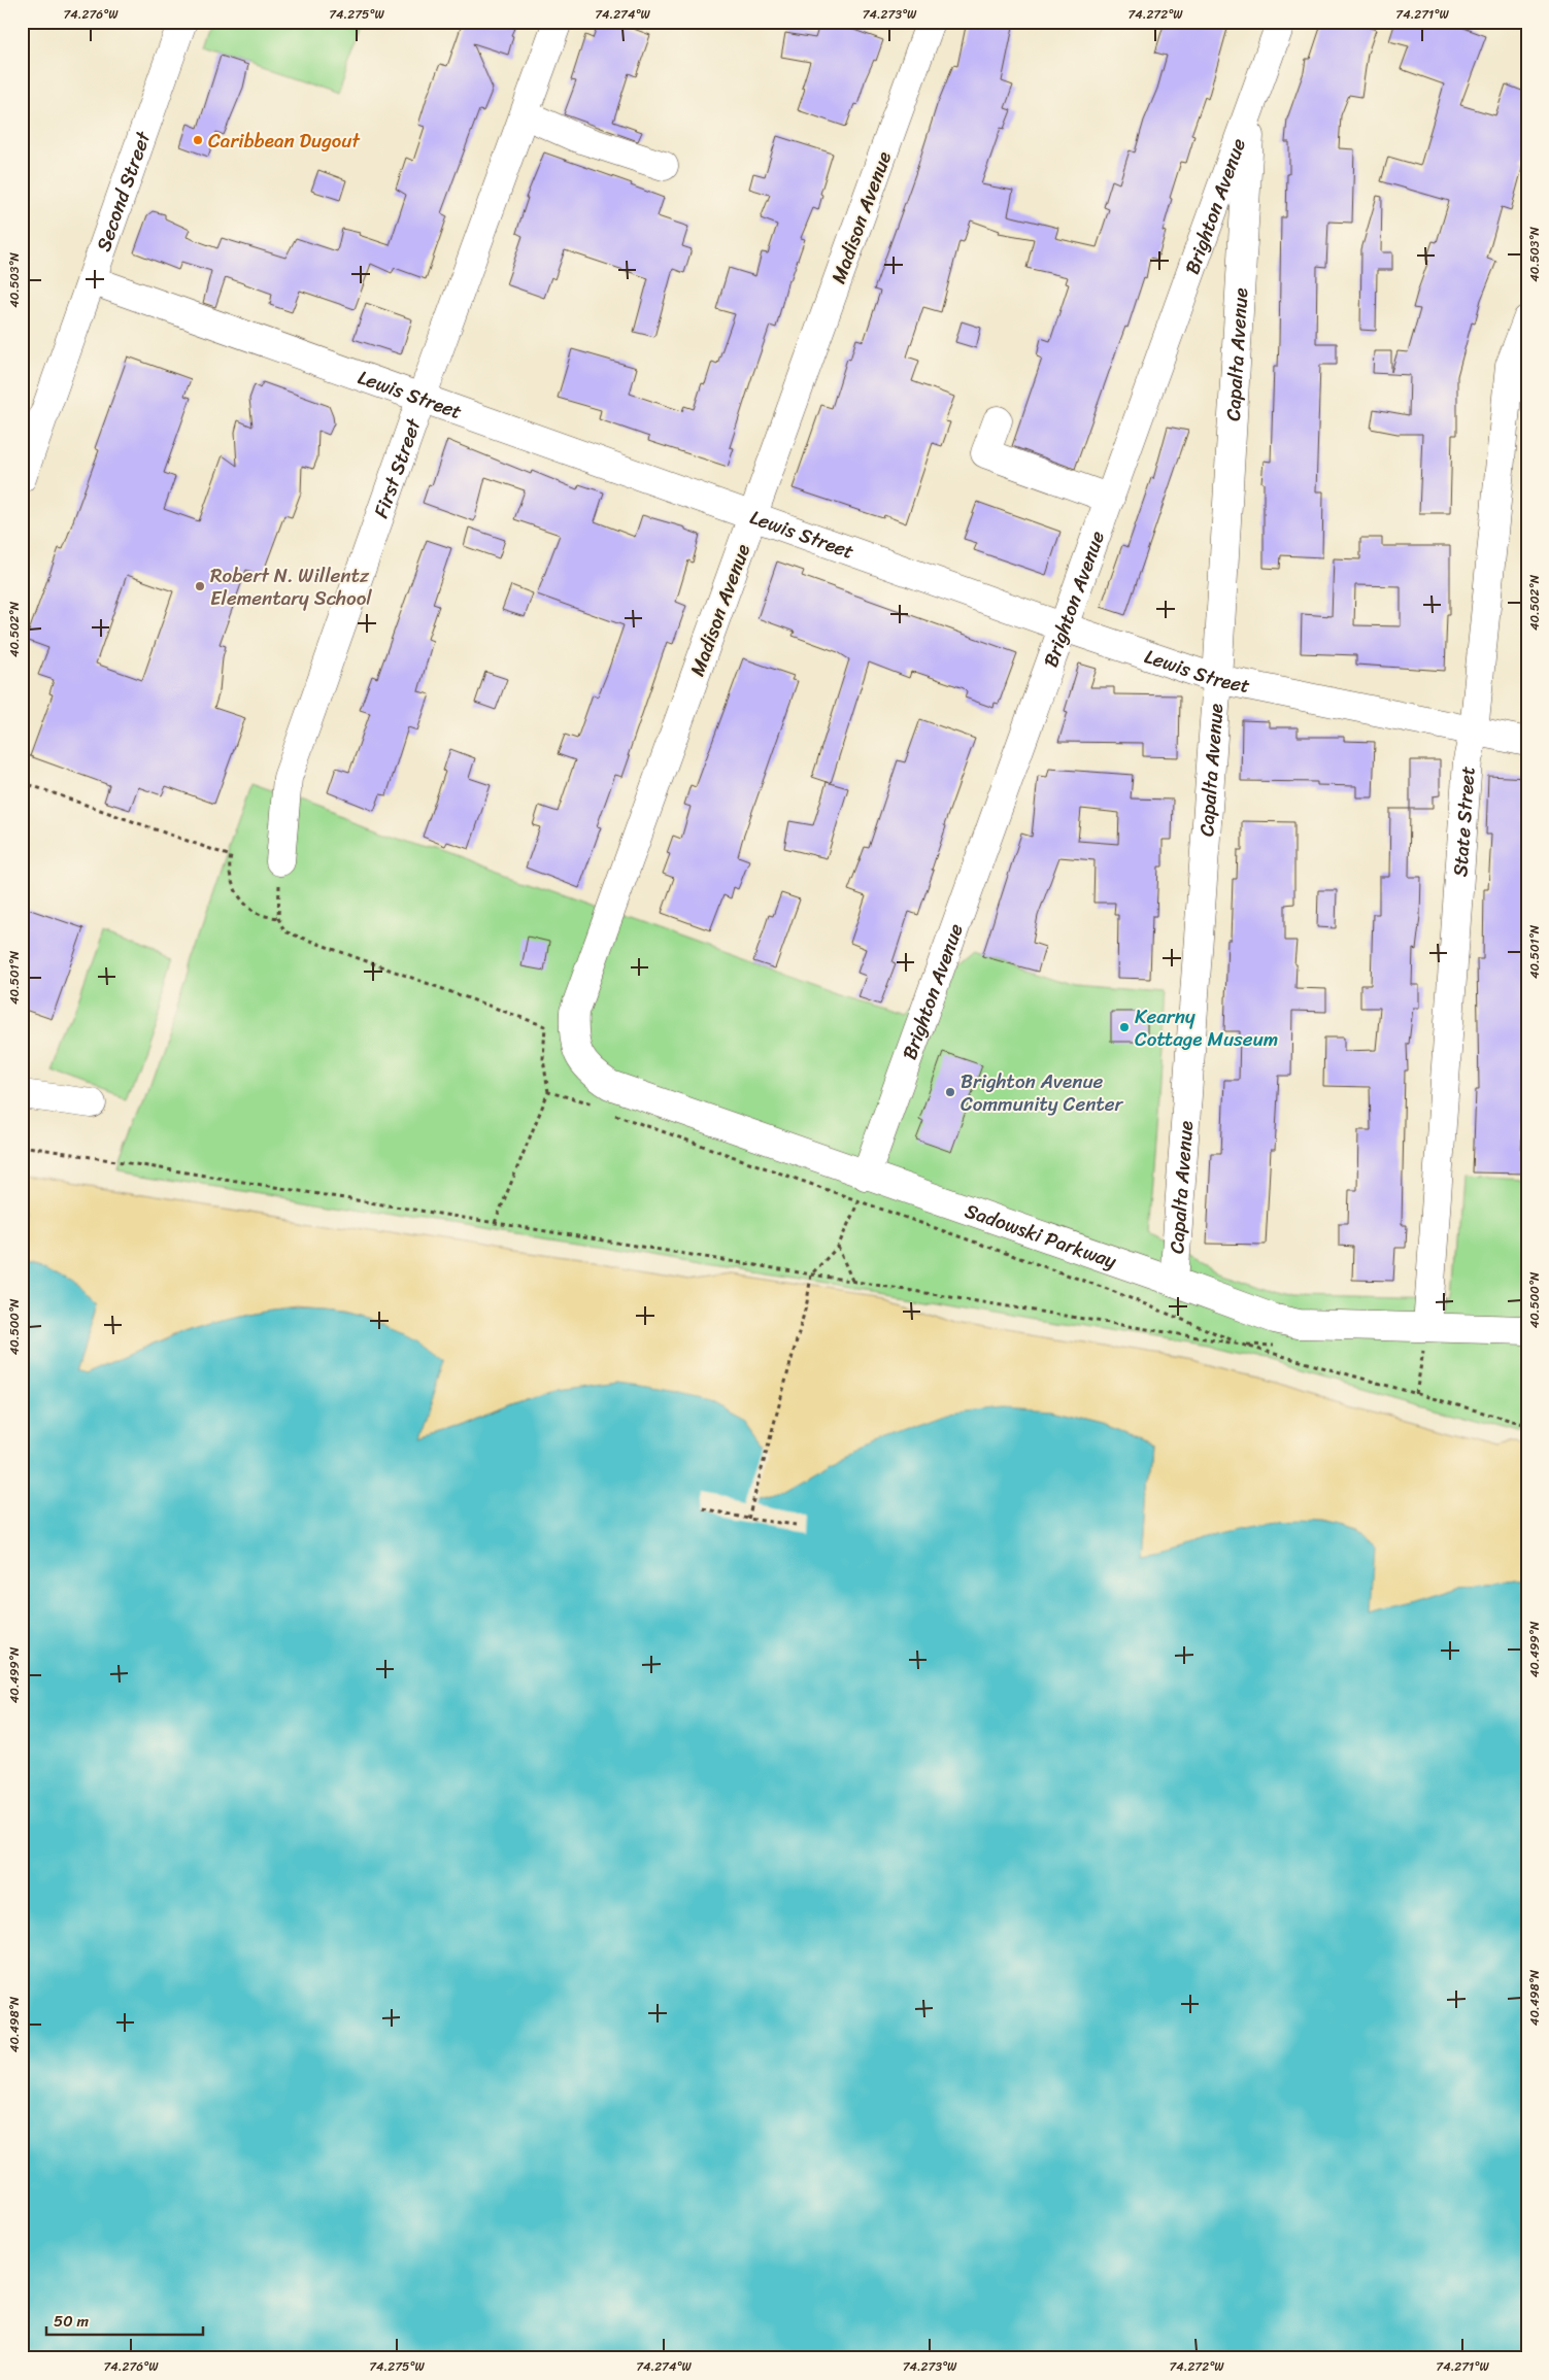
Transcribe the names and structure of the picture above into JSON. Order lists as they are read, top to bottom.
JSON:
{
  "streets": {
    "street": [
      "Second Street",
      "Brighton Avenue",
      "Madison Avenue",
      "Capalta Avenue",
      "Lewis Street",
      "First Street",
      "State Street",
      "Sadowski Parkway"
    ]
  },
  "crossings": [
    ["Second Street", "Lewis Street"],
    ["Brighton Avenue", "Capalta Avenue"],
    ["Brighton Avenue", "Lewis Street"],
    ["Brighton Avenue", "Sadowski Parkway"],
    ["Madison Avenue", "Lewis Street"],
    ["Madison Avenue", "Sadowski Parkway"],
    ["Capalta Avenue", "Lewis Street"],
    ["Capalta Avenue", "Sadowski Parkway"],
    ["Lewis Street", "First Street"],
    ["Lewis Street", "State Street"],
    ["State Street", "Sadowski Parkway"]
  ],
  "places": [
    "Caribbean Dugout",
    "Robert N. Willentz Elementary School",
    "Kearny Cottage Museum",
    "Brighton Avenue Community Center"
  ],
  "scale_bar": "50 m",
  "coordinates": [
    "74.276°W",
    "74.275°W",
    "74.274°W",
    "74.273°W",
    "74.272°W",
    "74.271°W",
    "40.503°N",
    "40.502°N",
    "40.501°N",
    "40.500°N",
    "40.499°N",
    "40.498°N"
  ]
}
